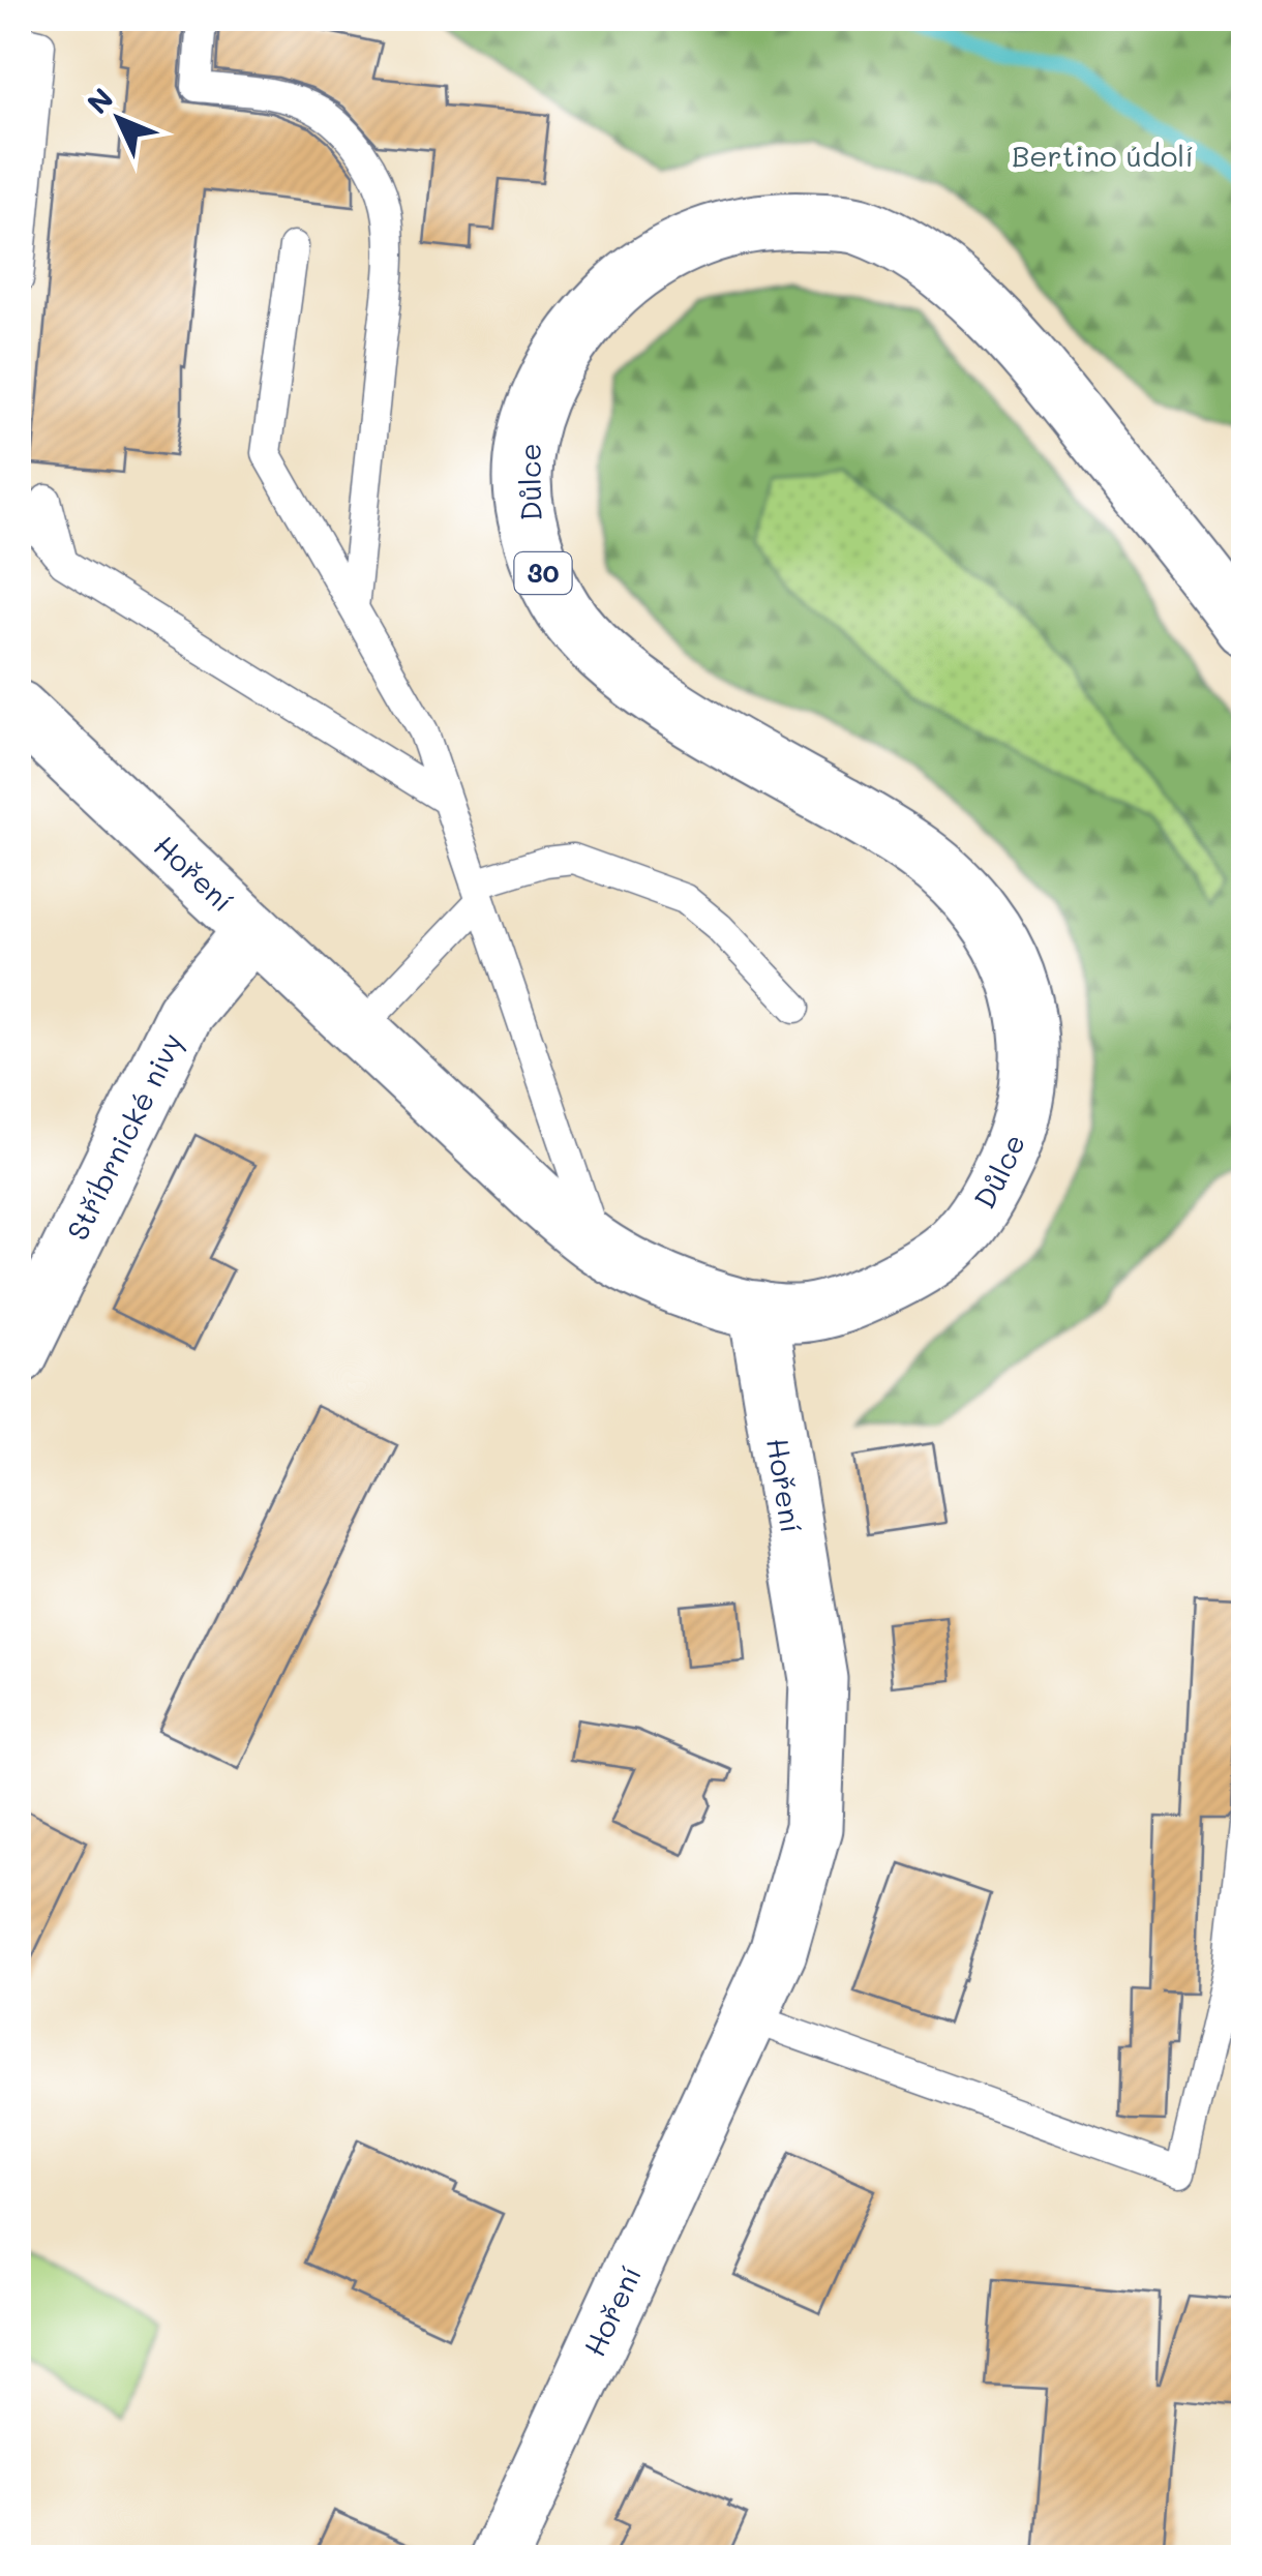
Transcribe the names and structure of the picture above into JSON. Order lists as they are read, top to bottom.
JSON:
{
  "streets": {
    "main road": [
      "Důlce",
      "30",
      "Hoření",
      "Stříbrnické nivy"
    ]
  },
  "crossings": [
    ["Důlce", "Hoření"],
    ["Hoření", "Stříbrnické nivy"]
  ],
  "parks": ["Bertino údolí"],
  "north": "top left"
}
